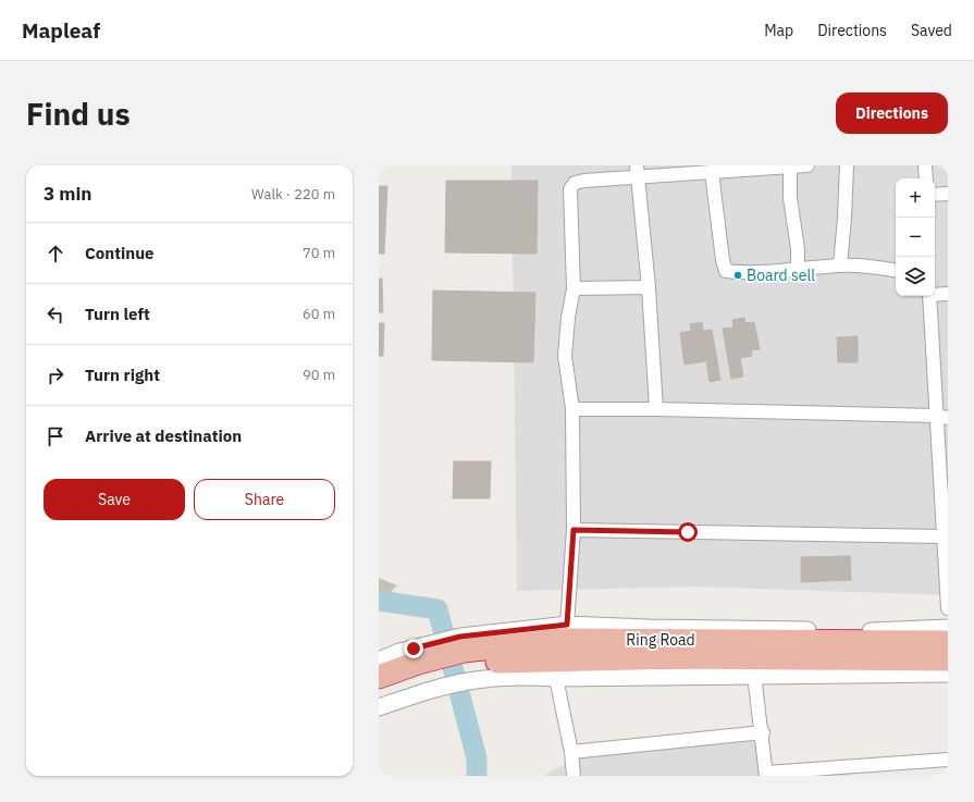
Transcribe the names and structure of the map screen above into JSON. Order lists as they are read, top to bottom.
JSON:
{
  "streets": {
    "highway": ["Ring Road"]
  },
  "places": ["Board sell"],
  "page": {
    "header": "Mapleaf",
    "nav": ["Map", "Directions", "Saved"],
    "buttons": [
      "Directions",
      ["Save", "Share"]
    ],
    "title": "Find us",
    "heading": ["3 min", "Walk · 220 m"],
    "map_buttons": ["+", "−"],
    "list": [
      ["Continue", "70 m"],
      ["Turn left", "60 m"],
      ["Turn right", "90 m"],
      "Arrive at destination"
    ]
  }
}
